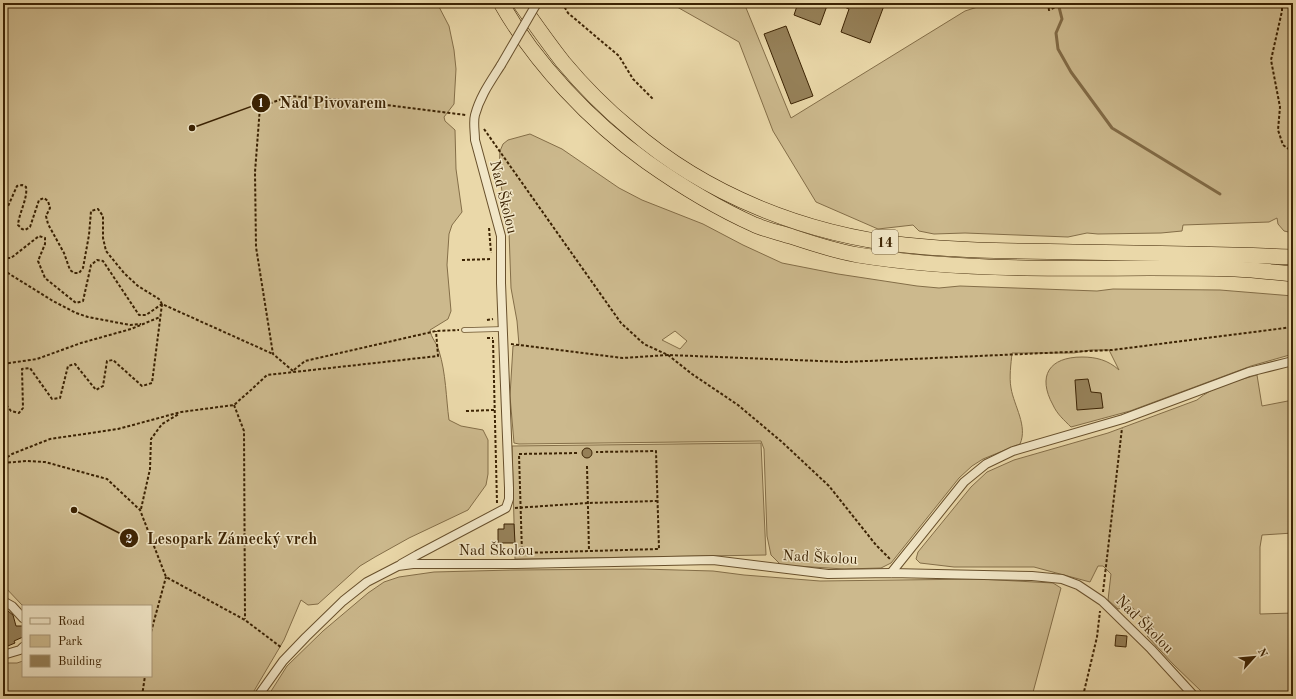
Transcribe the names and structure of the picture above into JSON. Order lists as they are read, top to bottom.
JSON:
{
  "streets": {
    "highway": ["14"],
    "street": ["Nad Školou"]
  },
  "places": ["Nad Pivovarem", "Lesopark Zámecký vrch"],
  "legend": ["Road", "Park", "Building"],
  "north": "top right"
}
